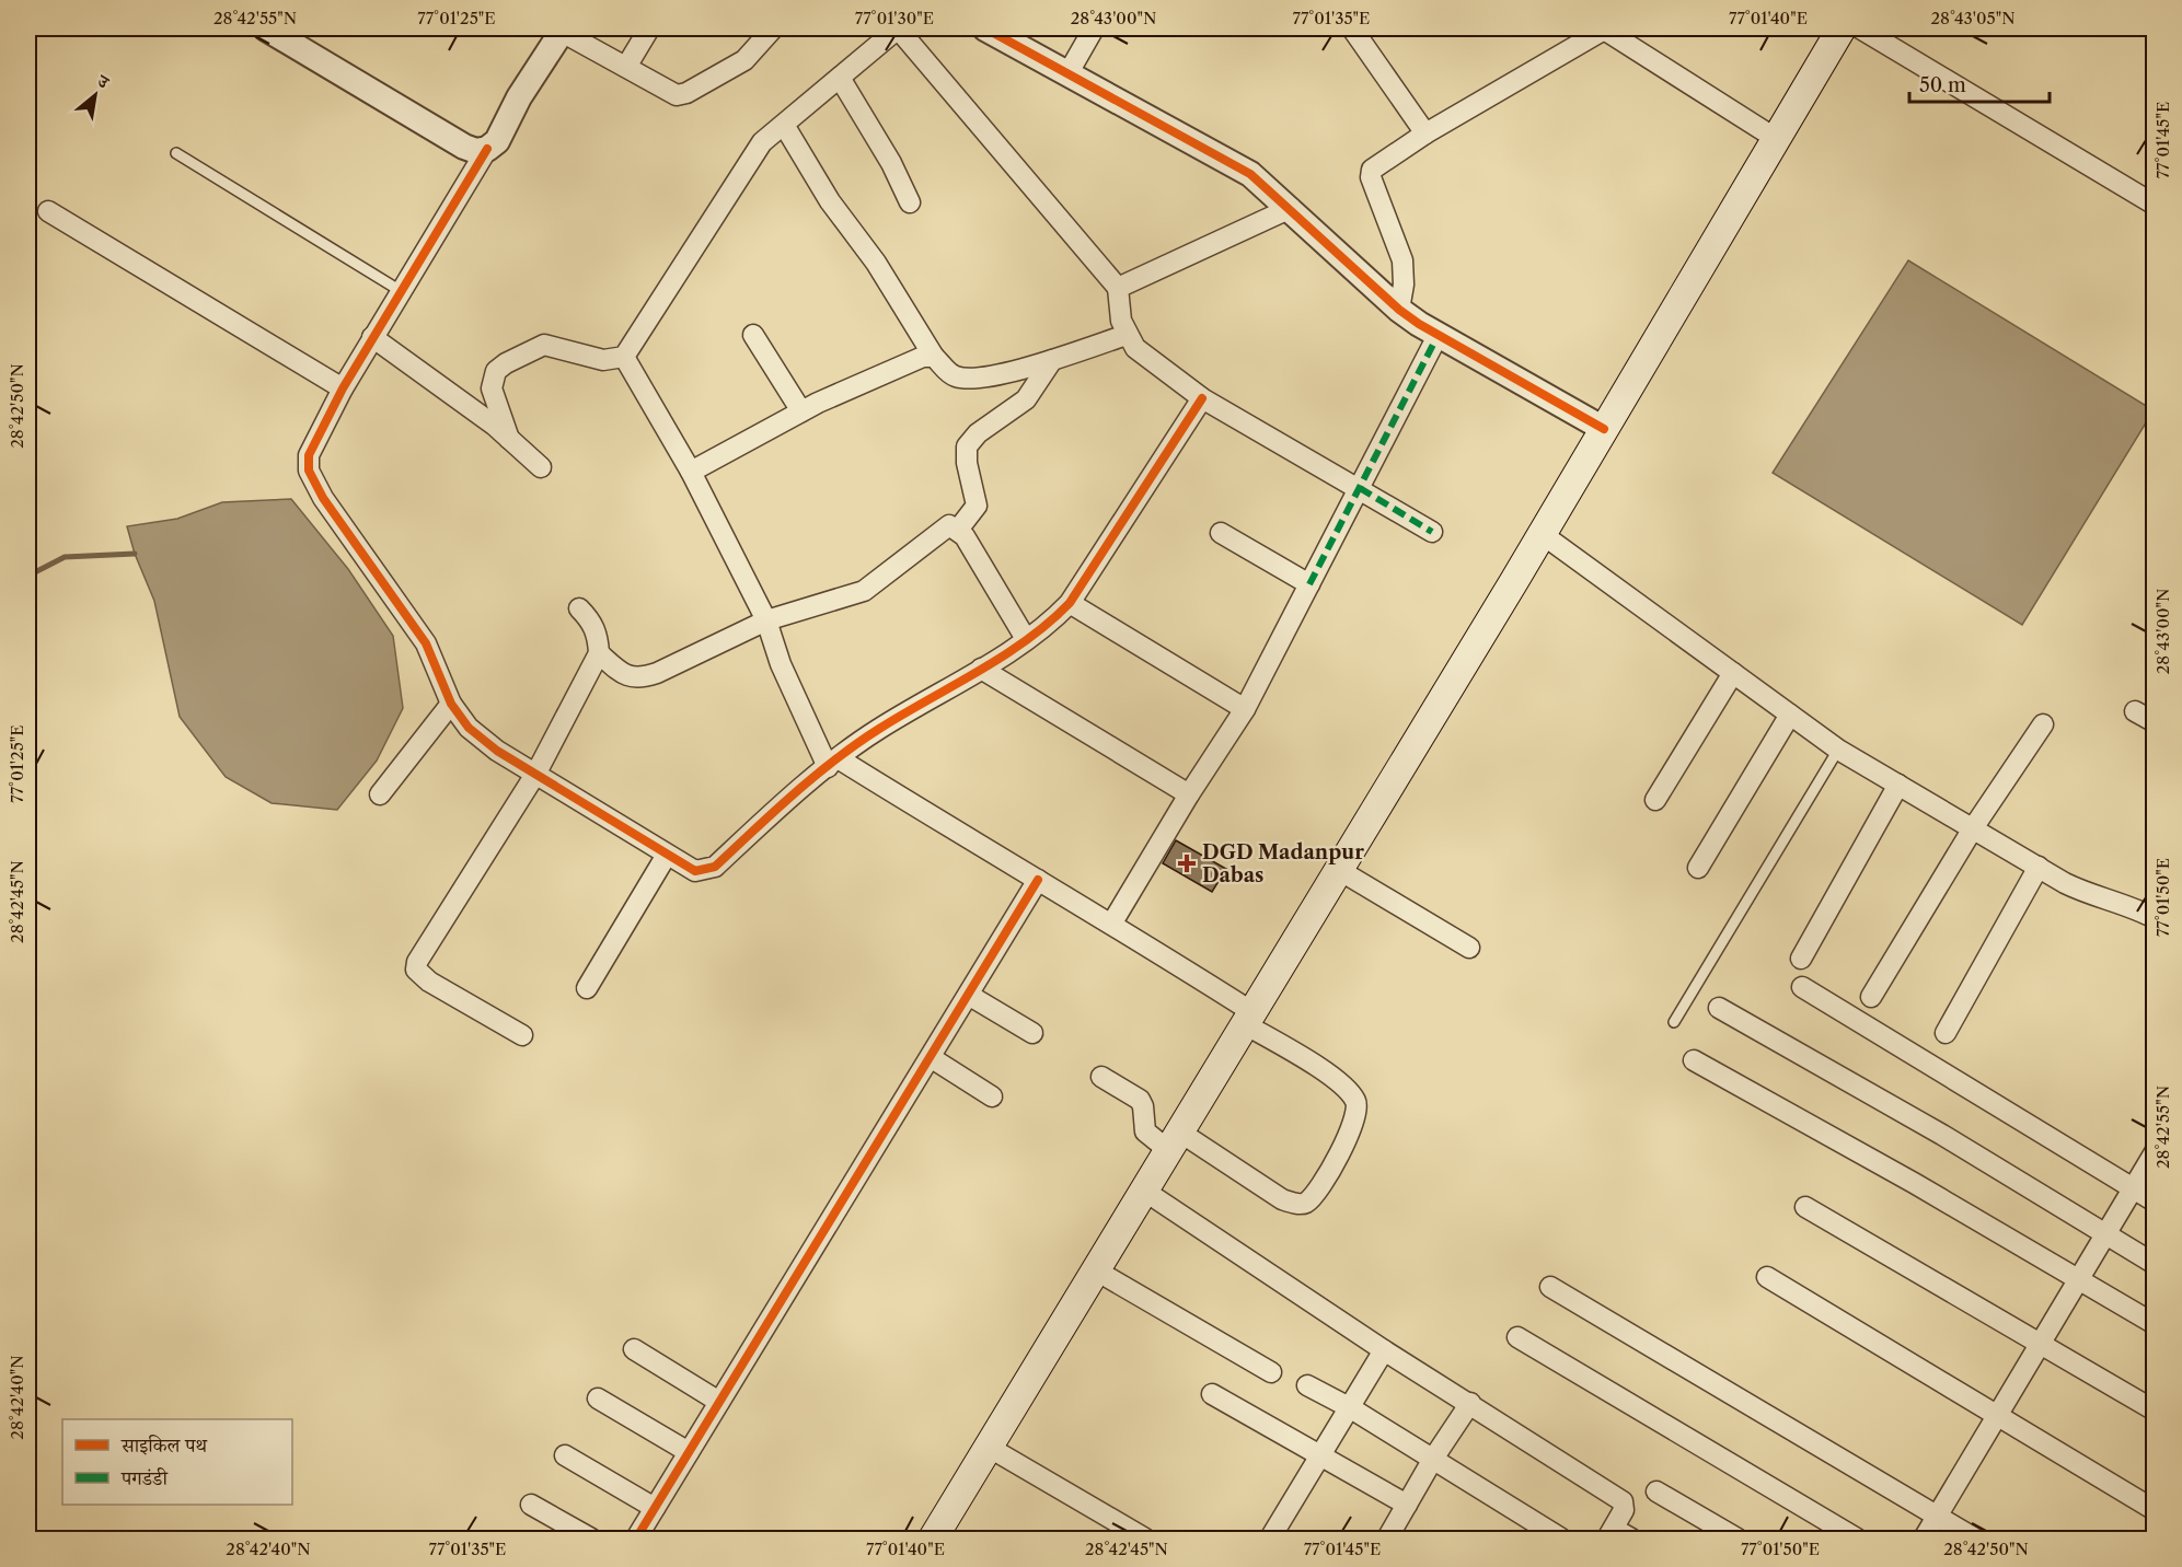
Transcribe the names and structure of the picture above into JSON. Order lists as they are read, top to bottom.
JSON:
{
  "places": {
    "health": ["DGD Madanpur Dabas"]
  },
  "legend": ["साइकिल पथ", "पगडंडी"],
  "scale_bar": "50 m",
  "north": "top right",
  "coordinates": [
    "28°42'55\"N",
    "77°01'25\"E",
    "77°01'30\"E",
    "28°43'00\"N",
    "77°01'35\"E",
    "77°01'40\"E",
    "28°43'05\"N",
    "77°01'45\"E",
    "28°42'50\"N",
    "77°01'50\"E",
    "28°42'45\"N",
    "28°42'40\"N"
  ]
}
